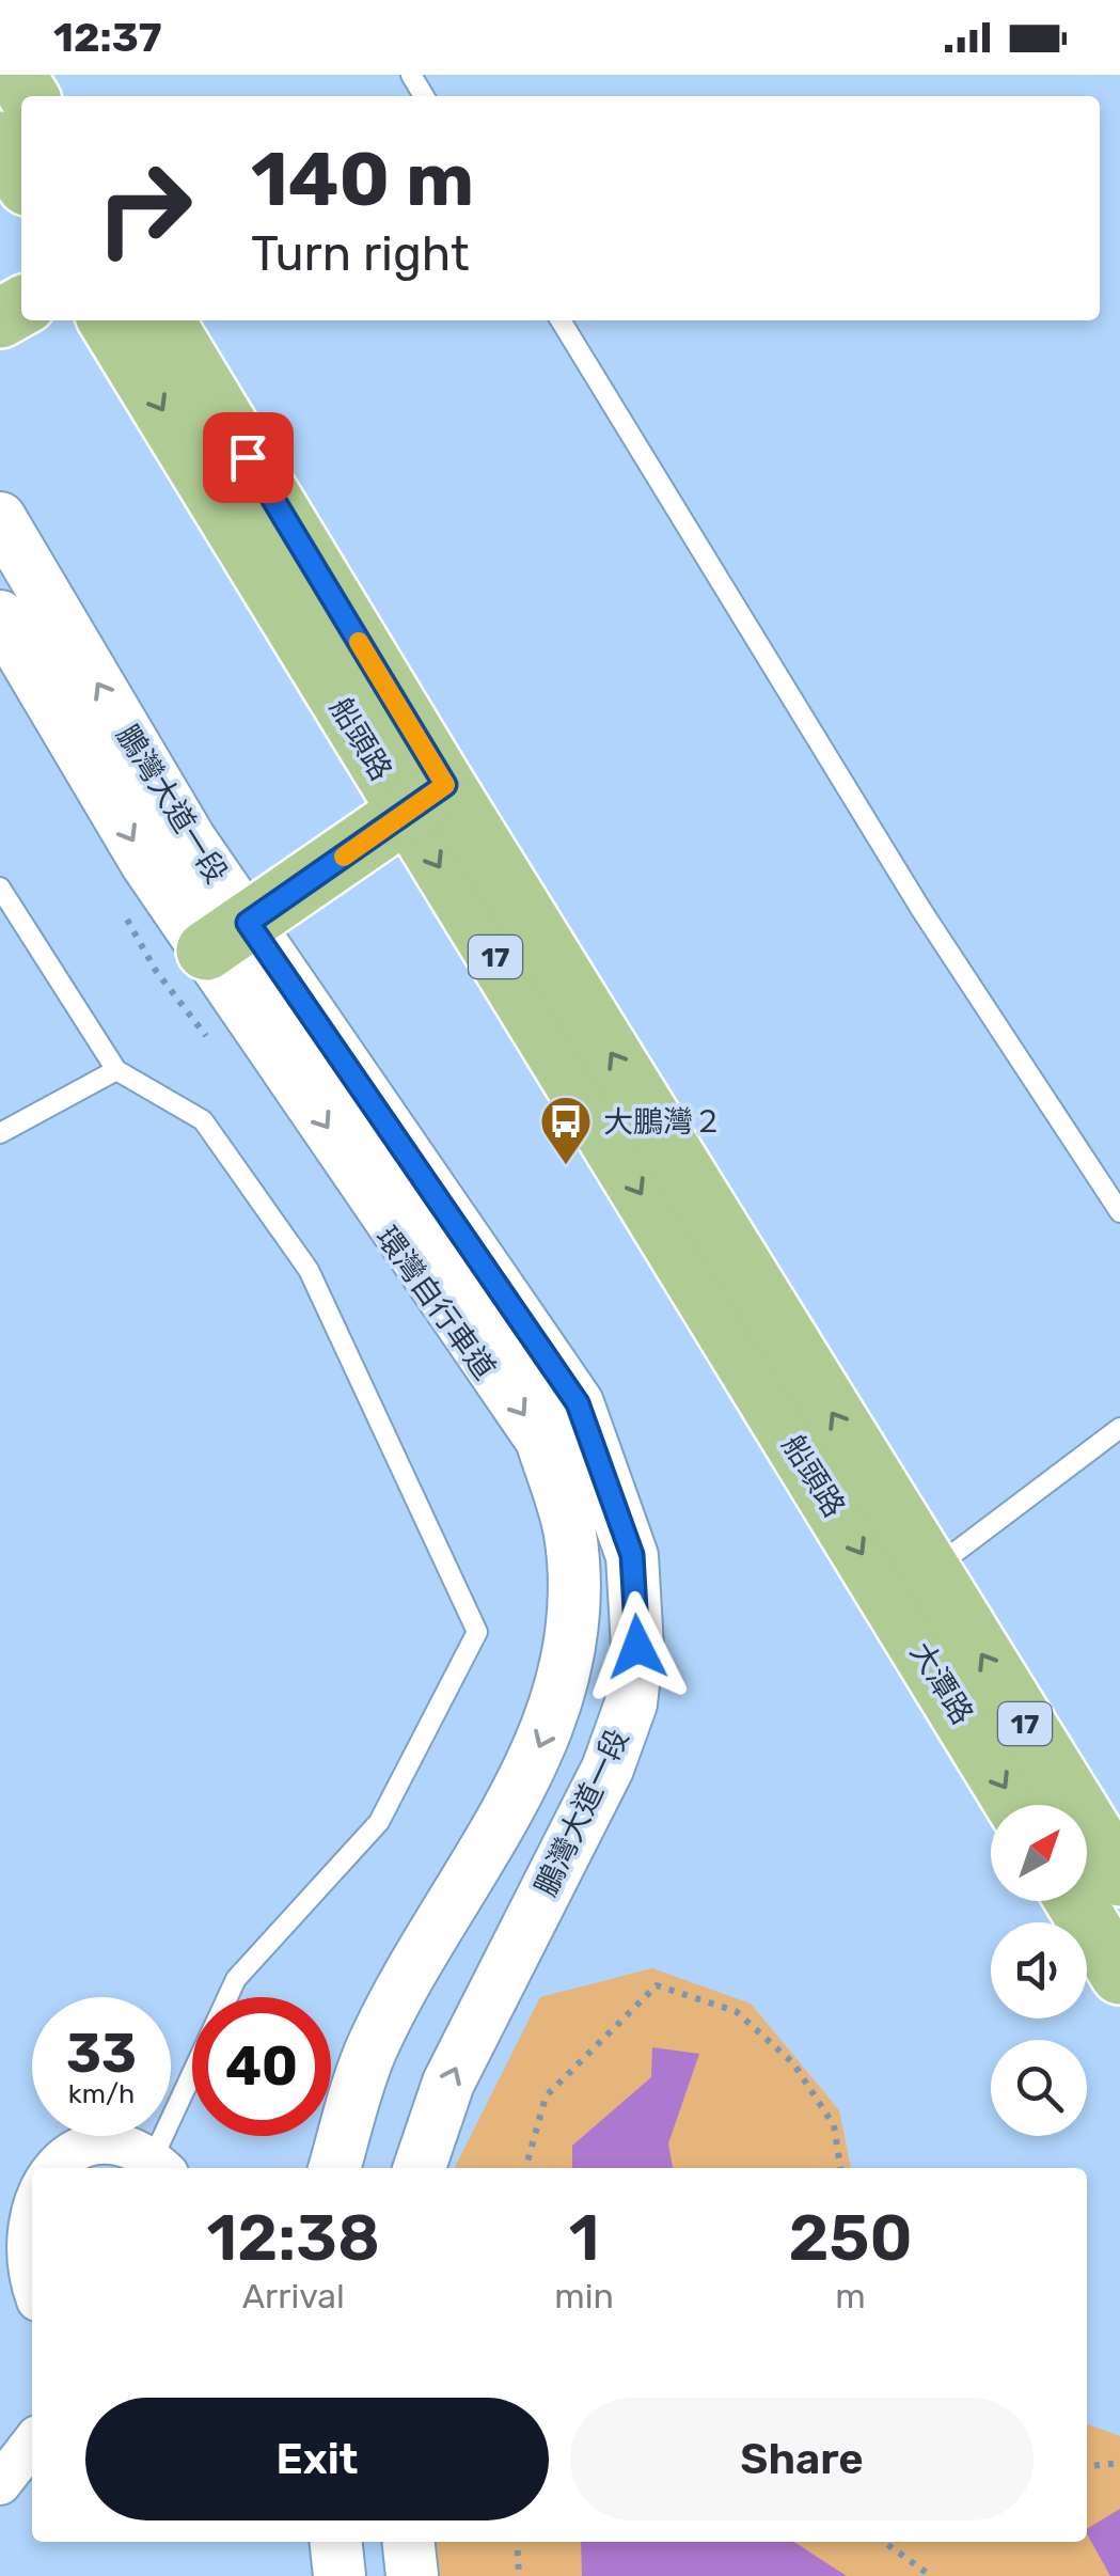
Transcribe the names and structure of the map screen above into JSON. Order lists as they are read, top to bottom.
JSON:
{
  "streets": {
    "main road": ["船頭路", "17", "大潭路"],
    "street": ["鵬灣大道一段"]
  },
  "crossings": [
    ["船頭路", "大潭路"]
  ],
  "places": {
    "bus stop": ["大鵬灣２"]
  },
  "north": "top right",
  "page": {
    "status": "12:37",
    "turn": ["140 m", "Turn right"],
    "speed": "33 km/h",
    "limit": "40",
    "eta": [
      "12:38",
      "Arrival",
      "1",
      "min",
      "250",
      "m"
    ],
    "buttons": ["Exit", "Share"]
  }
}
